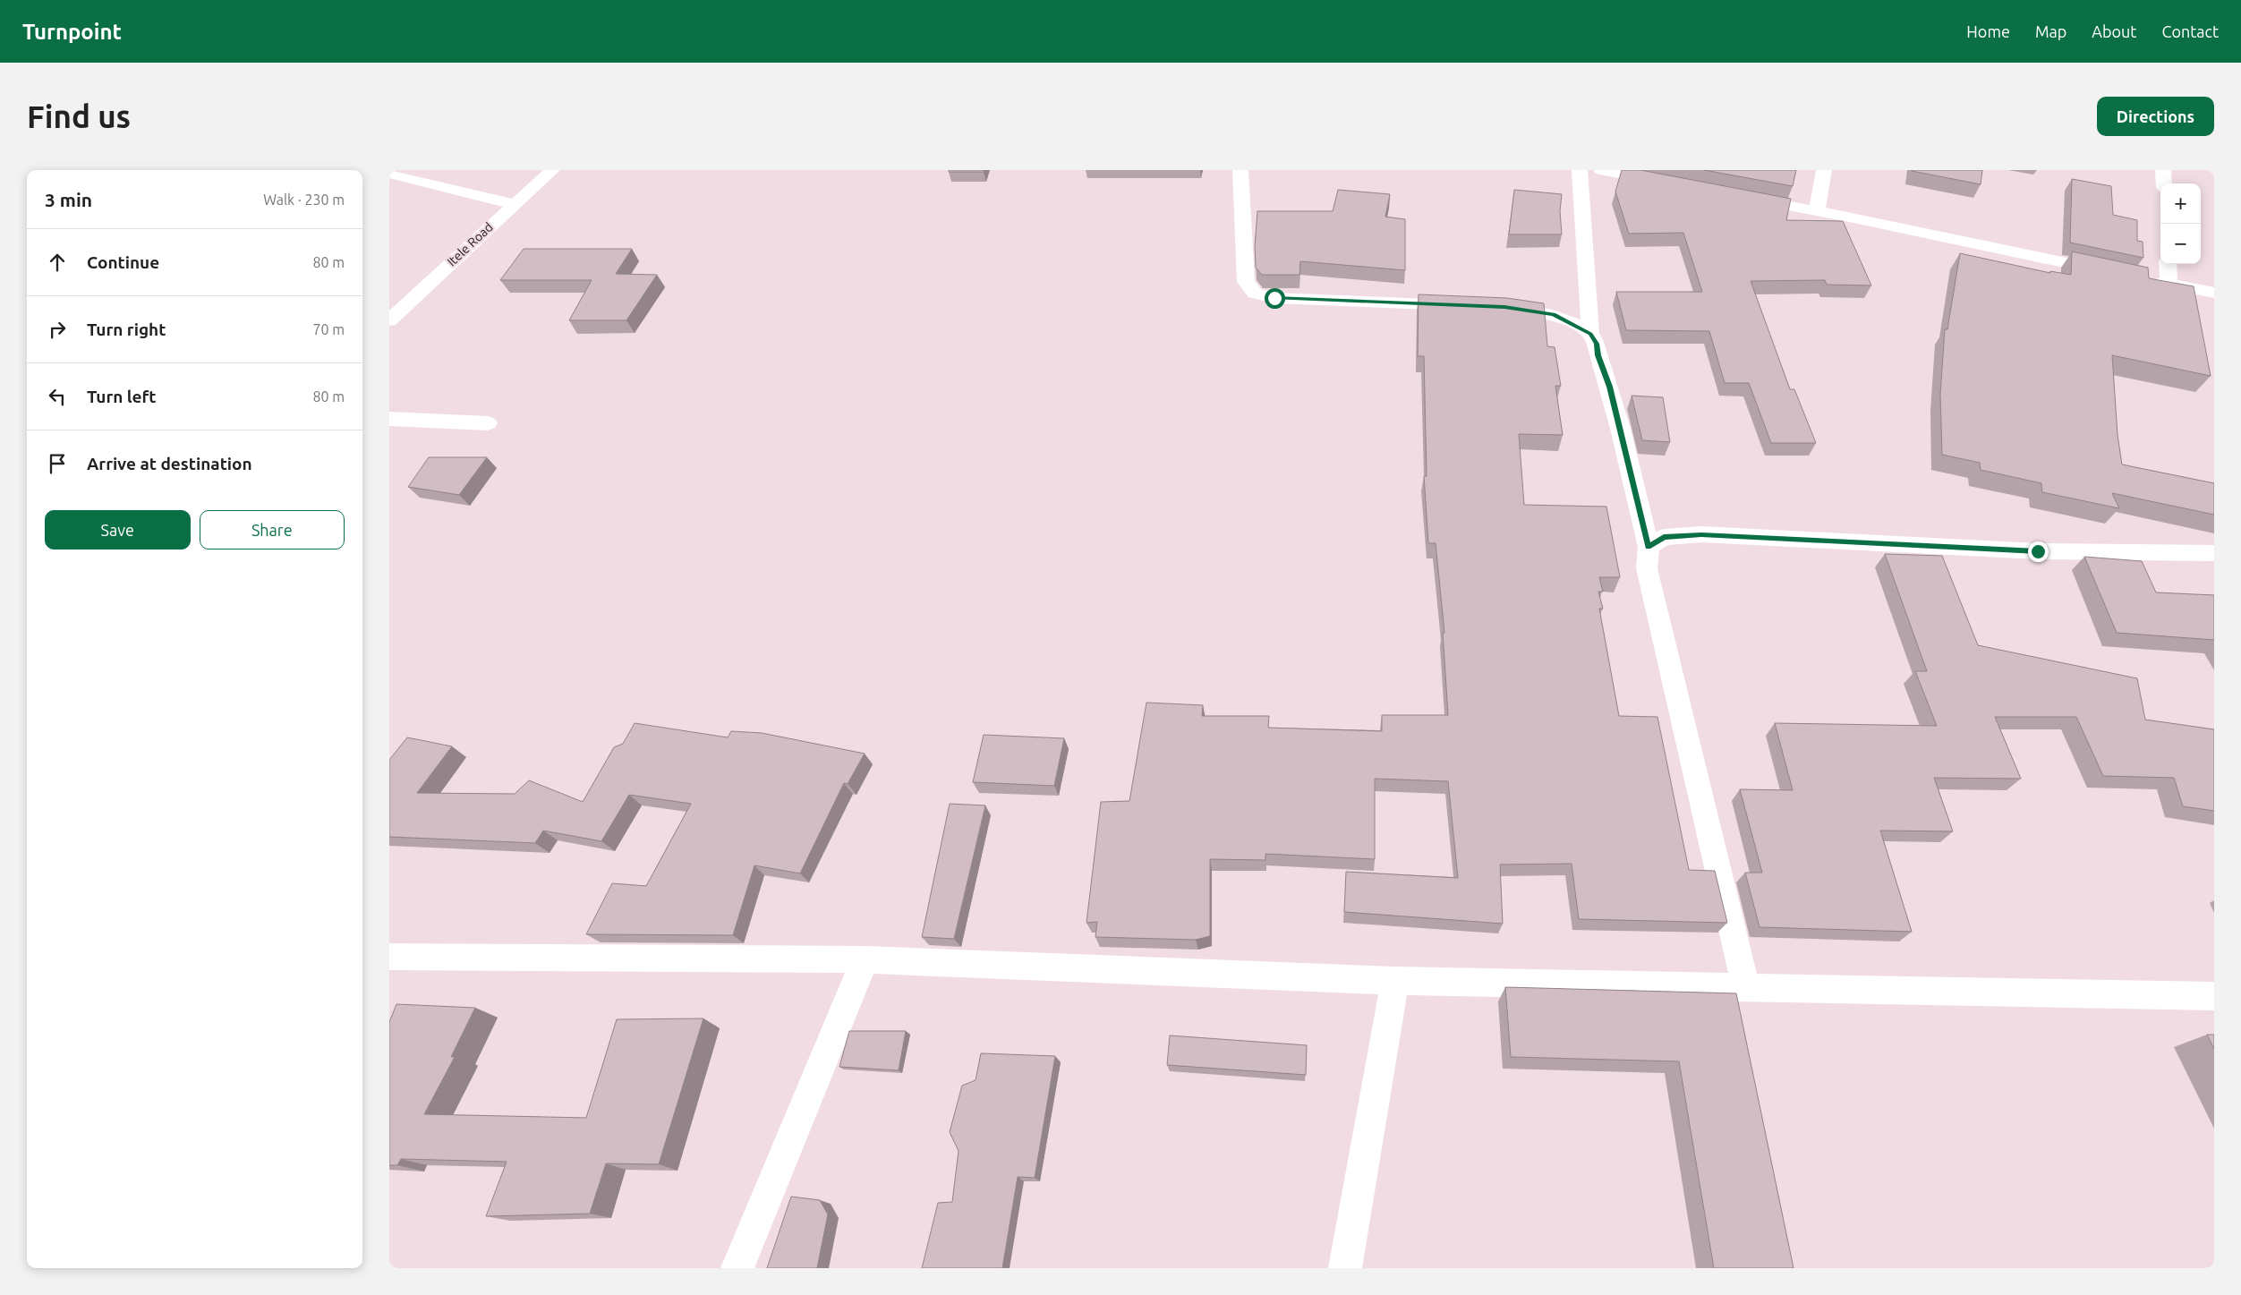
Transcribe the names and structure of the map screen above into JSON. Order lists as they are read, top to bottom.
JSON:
{
  "streets": {
    "street": ["Itele Road"]
  },
  "page": {
    "header": "Turnpoint",
    "nav": [
      "Home",
      "Map",
      "About",
      "Contact"
    ],
    "buttons": [
      "Directions",
      ["Save", "Share"]
    ],
    "title": "Find us",
    "heading": ["3 min", "Walk · 230 m"],
    "map_buttons": ["+", "−"],
    "list": [
      ["Continue", "80 m"],
      ["Turn right", "70 m"],
      ["Turn left", "80 m"],
      "Arrive at destination"
    ]
  }
}
